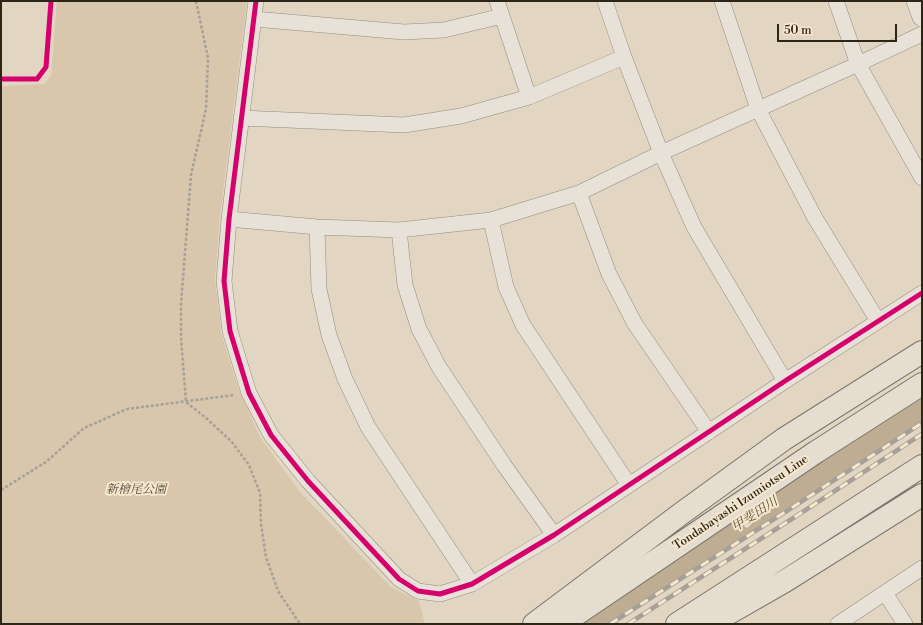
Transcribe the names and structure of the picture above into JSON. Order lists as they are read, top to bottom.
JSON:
{
  "streets": {
    "main road": ["Tondabayashi Izumiotsu Line"]
  },
  "water": ["甲斐田川"],
  "parks": ["新檜尾公園"],
  "scale_bar": "50 m"
}
